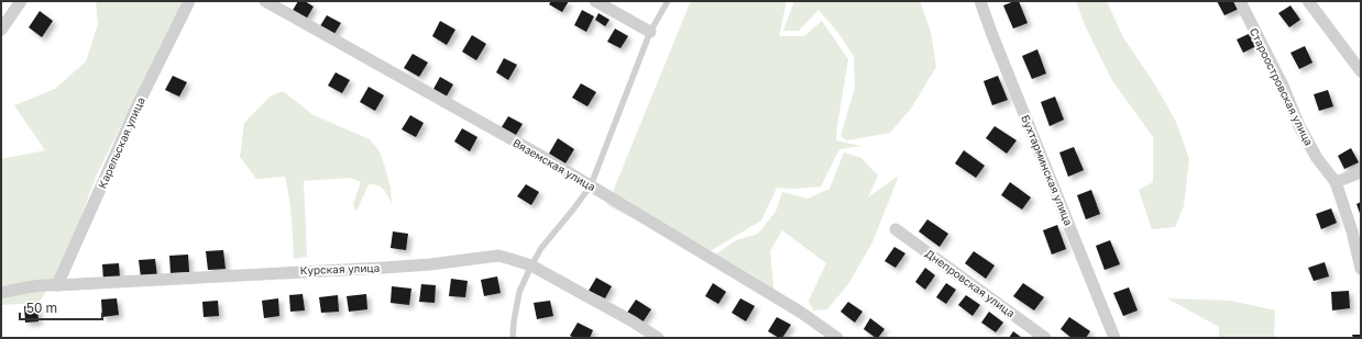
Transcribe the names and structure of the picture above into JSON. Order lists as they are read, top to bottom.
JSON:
{
  "streets": {
    "street": [
      "Староостровская улица",
      "Карельская улица",
      "Вяземская улица",
      "Бухтарминская улица",
      "Курская улица",
      "Днепровская улица"
    ]
  },
  "crossings": [
    ["Карельская улица", "Курская улица"]
  ],
  "scale_bar": "50 m"
}
